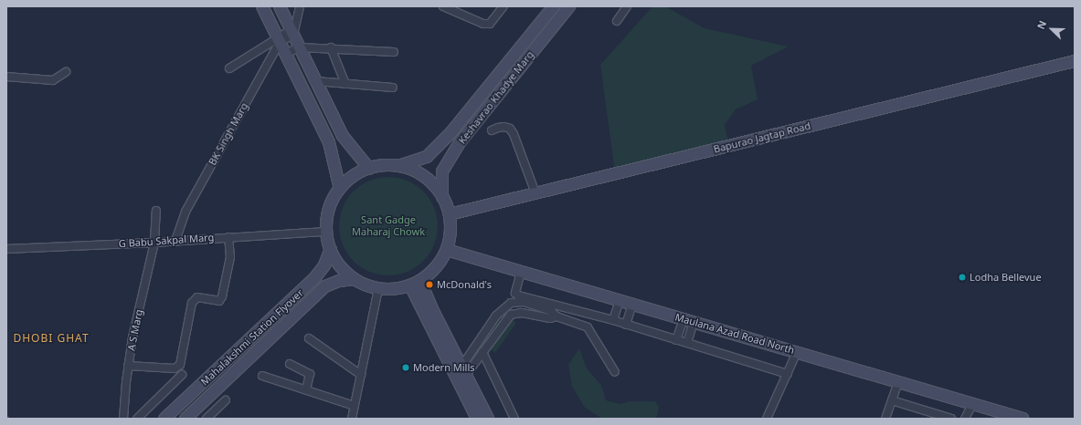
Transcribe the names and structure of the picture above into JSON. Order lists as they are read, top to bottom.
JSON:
{
  "streets": {
    "main road": [
      "Keshavrao Khadye Marg",
      "Bapurao Jagtap Road",
      "Maulana Azad Road North",
      "Mahalakshmi Station Flyover"
    ],
    "street": ["BK Singh Marg", "G Babu Sakpal Marg", "A S Marg"]
  },
  "crossings": [
    ["Keshavrao Khadye Marg", "Bapurao Jagtap Road"],
    ["Keshavrao Khadye Marg", "G Babu Sakpal Marg"],
    ["Keshavrao Khadye Marg", "Maulana Azad Road North"],
    ["Keshavrao Khadye Marg", "Mahalakshmi Station Flyover"],
    ["BK Singh Marg", "G Babu Sakpal Marg"],
    ["Bapurao Jagtap Road", "G Babu Sakpal Marg"],
    ["Bapurao Jagtap Road", "Maulana Azad Road North"],
    ["Bapurao Jagtap Road", "Mahalakshmi Station Flyover"],
    ["G Babu Sakpal Marg", "A S Marg"],
    ["G Babu Sakpal Marg", "Maulana Azad Road North"],
    ["G Babu Sakpal Marg", "Mahalakshmi Station Flyover"],
    ["Maulana Azad Road North", "Mahalakshmi Station Flyover"]
  ],
  "districts": ["DHOBI GHAT"],
  "parks": ["Sant Gadge Maharaj Chowk"],
  "places": ["Lodha Bellevue", "McDonald's", "Modern Mills"],
  "north": "top left"
}
